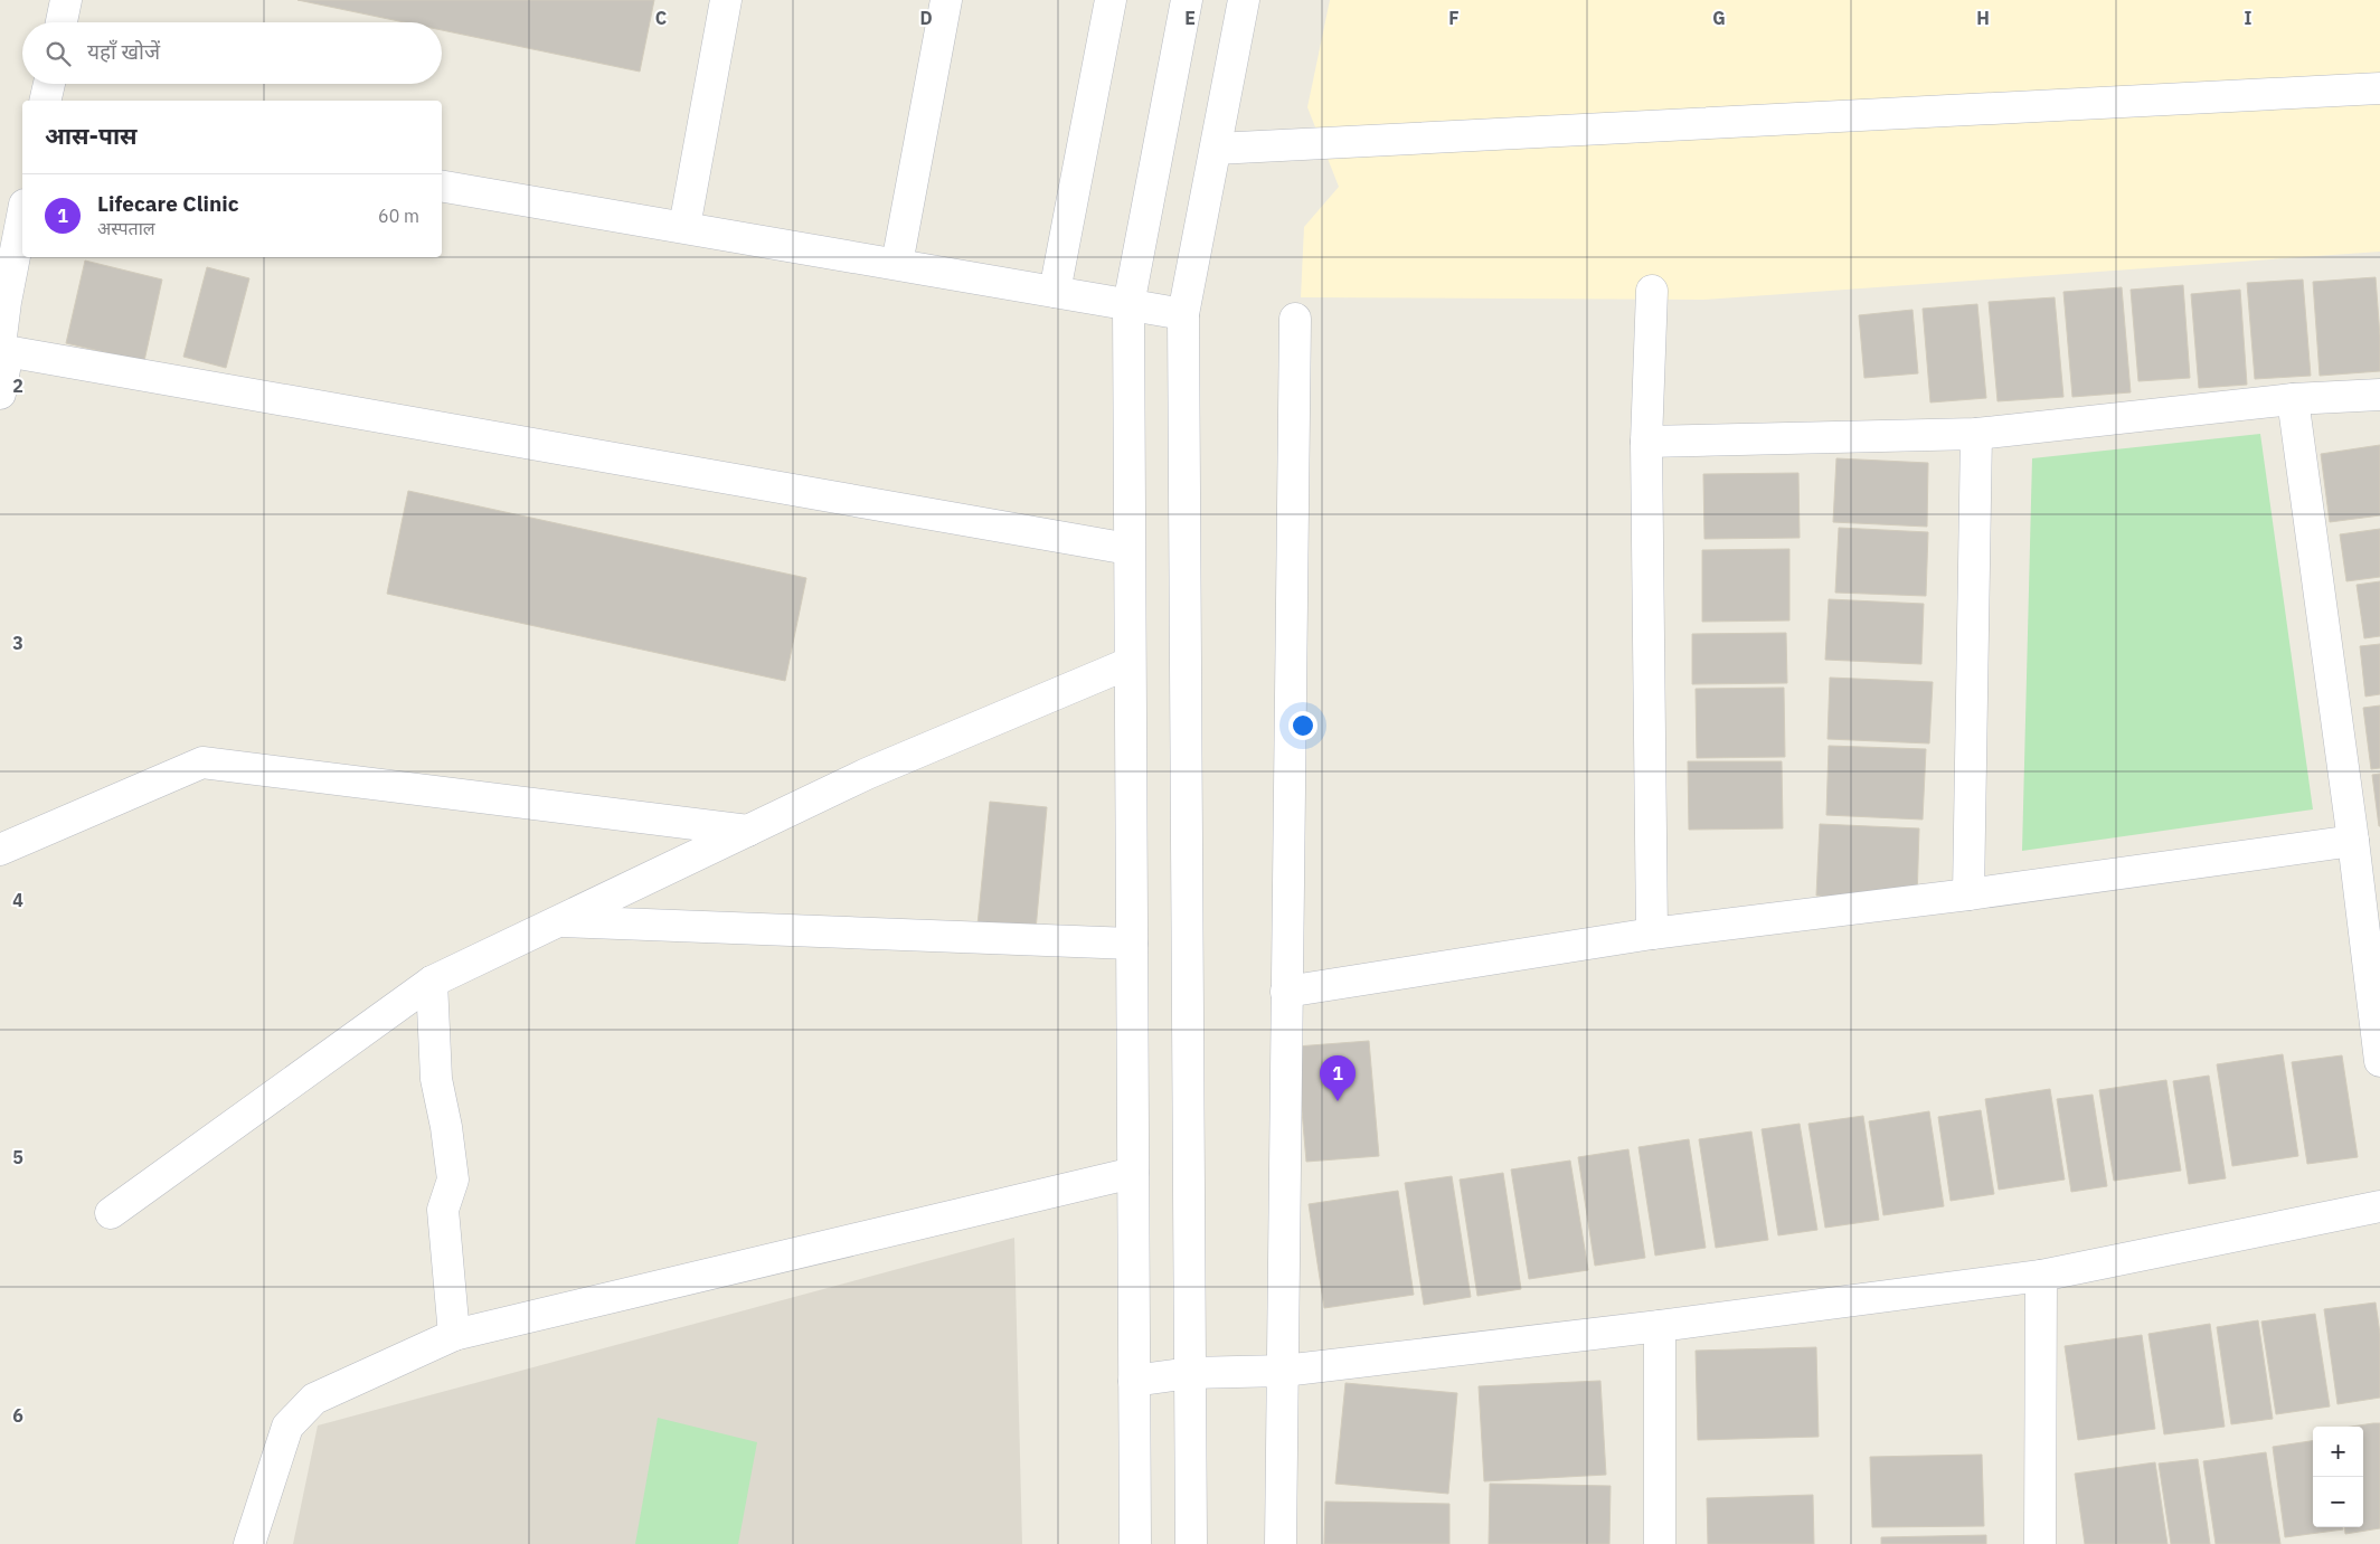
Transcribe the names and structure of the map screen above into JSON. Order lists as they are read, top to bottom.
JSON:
{
  "page": {
    "search": "यहाँ खोजें",
    "heading": "आस-पास",
    "list": [
      {
        "mark": "1",
        "name": "Lifecare Clinic",
        "note": "अस्पताल",
        "value": "60 m"
      }
    ],
    "pins": "1",
    "map_buttons": ["+", "−"]
  },
  "grid": {
    "columns": [
      "C",
      "D",
      "E",
      "F",
      "G",
      "H",
      "I"
    ],
    "rows": [
      "2",
      "3",
      "4",
      "5",
      "6"
    ]
  }
}
